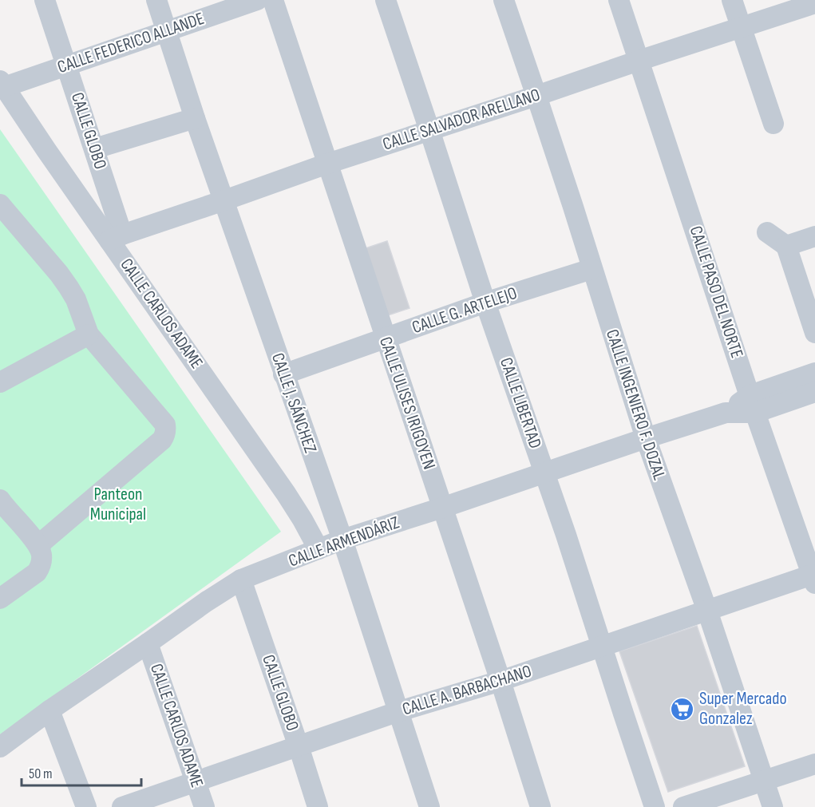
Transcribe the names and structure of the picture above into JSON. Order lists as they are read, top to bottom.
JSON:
{
  "streets": {
    "street": [
      "CALLE FEDERICO ALLANDE",
      "CALLE SALVADOR ARELLANO",
      "CALLE GLOBO",
      "CALLE PASO DEL NORTE",
      "CALLE G. ARTELEJO",
      "CALLE CARLOS ADAME",
      "CALLE J. SÁNCHEZ",
      "CALLE ULISES IRIGOYEN",
      "CALLE LIBERTAD",
      "CALLE INGENIERO F. DOZAL",
      "CALLE ARMENDÁRIZ",
      "CALLE A. BARBACHANO"
    ]
  },
  "crossings": [
    ["CALLE FEDERICO ALLANDE", "CALLE GLOBO"],
    ["CALLE FEDERICO ALLANDE", "CALLE CARLOS ADAME"],
    ["CALLE FEDERICO ALLANDE", "CALLE J. SÁNCHEZ"],
    ["CALLE SALVADOR ARELLANO", "CALLE GLOBO"],
    ["CALLE SALVADOR ARELLANO", "CALLE PASO DEL NORTE"],
    ["CALLE SALVADOR ARELLANO", "CALLE CARLOS ADAME"],
    ["CALLE SALVADOR ARELLANO", "CALLE J. SÁNCHEZ"],
    ["CALLE SALVADOR ARELLANO", "CALLE ULISES IRIGOYEN"],
    ["CALLE SALVADOR ARELLANO", "CALLE LIBERTAD"],
    ["CALLE SALVADOR ARELLANO", "CALLE INGENIERO F. DOZAL"],
    ["CALLE GLOBO", "CALLE CARLOS ADAME"],
    ["CALLE GLOBO", "CALLE ARMENDÁRIZ"],
    ["CALLE GLOBO", "CALLE A. BARBACHANO"],
    ["CALLE PASO DEL NORTE", "CALLE ARMENDÁRIZ"],
    ["CALLE PASO DEL NORTE", "CALLE A. BARBACHANO"],
    ["CALLE G. ARTELEJO", "CALLE J. SÁNCHEZ"],
    ["CALLE G. ARTELEJO", "CALLE ULISES IRIGOYEN"],
    ["CALLE G. ARTELEJO", "CALLE LIBERTAD"],
    ["CALLE G. ARTELEJO", "CALLE INGENIERO F. DOZAL"],
    ["CALLE CARLOS ADAME", "CALLE ARMENDÁRIZ"],
    ["CALLE CARLOS ADAME", "CALLE A. BARBACHANO"],
    ["CALLE J. SÁNCHEZ", "CALLE ARMENDÁRIZ"],
    ["CALLE J. SÁNCHEZ", "CALLE A. BARBACHANO"],
    ["CALLE ULISES IRIGOYEN", "CALLE ARMENDÁRIZ"],
    ["CALLE ULISES IRIGOYEN", "CALLE A. BARBACHANO"],
    ["CALLE LIBERTAD", "CALLE ARMENDÁRIZ"],
    ["CALLE LIBERTAD", "CALLE A. BARBACHANO"],
    ["CALLE INGENIERO F. DOZAL", "CALLE ARMENDÁRIZ"],
    ["CALLE INGENIERO F. DOZAL", "CALLE A. BARBACHANO"]
  ],
  "parks": ["Panteon Municipal"],
  "places": {
    "supermarket": ["Super Mercado Gonzalez"]
  },
  "scale_bar": "50 m"
}
